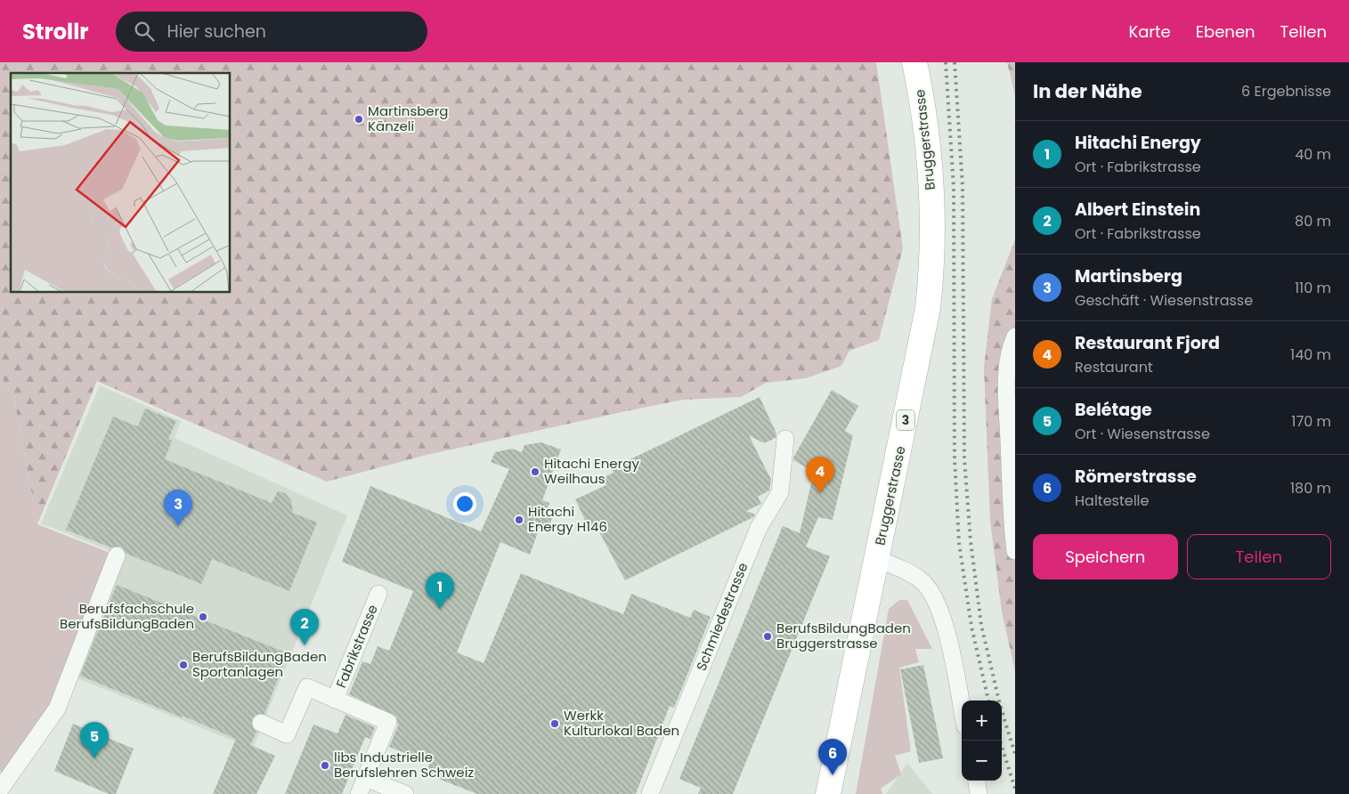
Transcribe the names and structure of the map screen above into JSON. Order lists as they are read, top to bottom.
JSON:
{
  "streets": {
    "main road": ["Bruggerstrasse", "3"],
    "street": ["Schmiedestrasse", "Fabrikstrasse"]
  },
  "places": [
    "Martinsberg Känzeli",
    "Hitachi Energy Weilhaus",
    "Hitachi Energy H146",
    "Berufsfachschule BerufsBildungBaden",
    "BerufsBildungBaden Bruggerstrasse",
    "BerufsBildungBaden Sportanlagen",
    "Werkk Kulturlokal Baden",
    "libs Industrielle Berufslehren Schweiz"
  ],
  "page": {
    "header": "Strollr",
    "search": "Hier suchen",
    "nav": ["Karte", "Ebenen", "Teilen"],
    "heading": ["In der Nähe", "6 Ergebnisse"],
    "list": [
      {
        "mark": "1",
        "name": "Hitachi Energy",
        "note": "Ort · Fabrikstrasse",
        "value": "40 m"
      },
      {
        "mark": "2",
        "name": "Albert Einstein",
        "note": "Ort · Fabrikstrasse",
        "value": "80 m"
      },
      {
        "mark": "3",
        "name": "Martinsberg",
        "note": "Geschäft · Wiesenstrasse",
        "value": "110 m"
      },
      {
        "mark": "4",
        "name": "Restaurant Fjord",
        "note": "Restaurant",
        "value": "140 m"
      },
      {
        "mark": "5",
        "name": "Belétage",
        "note": "Ort · Wiesenstrasse",
        "value": "170 m"
      },
      {
        "mark": "6",
        "name": "Römerstrasse",
        "note": "Haltestelle",
        "value": "180 m"
      }
    ],
    "pins": [
      "4",
      "3",
      "1",
      "2",
      "5",
      "6"
    ],
    "buttons": ["Speichern", "Teilen"],
    "map_buttons": ["+", "−"]
  }
}
